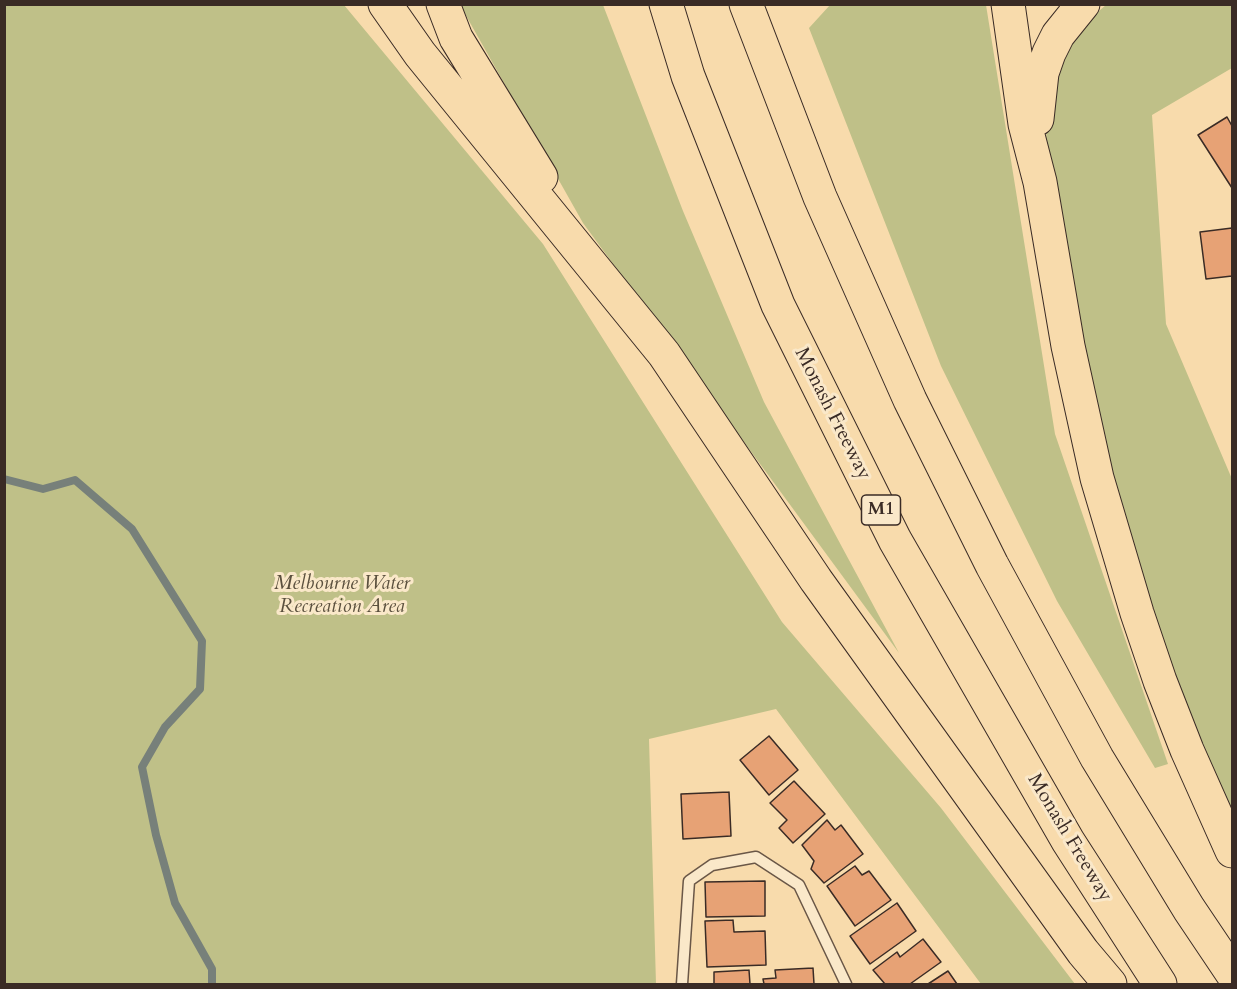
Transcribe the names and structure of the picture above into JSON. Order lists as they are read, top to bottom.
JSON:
{
  "streets": {
    "highway": ["Monash Freeway", "M1"]
  },
  "parks": ["Melbourne Water Recreation Area"]
}
